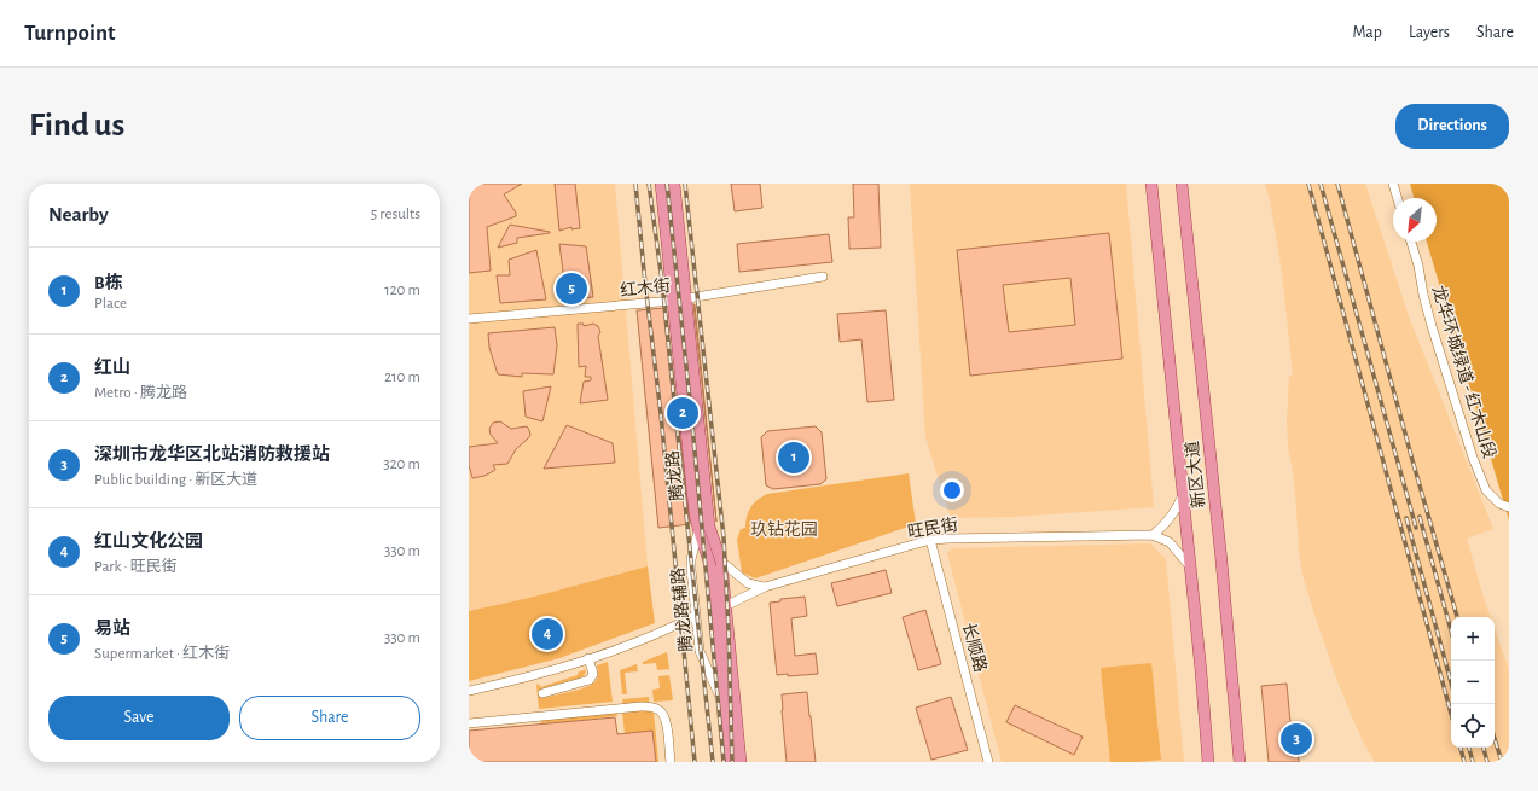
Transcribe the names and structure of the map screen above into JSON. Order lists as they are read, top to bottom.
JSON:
{
  "streets": {
    "main road": ["新区大道", "腾龙路"],
    "street": [
      "红木街",
      "龙华环城绿道 - 红木山段",
      "旺民街",
      "腾龙路辅路",
      "长顺路"
    ]
  },
  "crossings": [
    ["红木街", "腾龙路"],
    ["腾龙路", "旺民街"],
    ["腾龙路", "腾龙路辅路"],
    ["旺民街", "长顺路"]
  ],
  "parks": ["玖钻花园"],
  "north": "bottom left",
  "page": {
    "header": "Turnpoint",
    "nav": ["Map", "Layers", "Share"],
    "buttons": [
      "Directions",
      ["Save", "Share"]
    ],
    "title": "Find us",
    "heading": ["Nearby", "5 results"],
    "list": [
      {
        "mark": "1",
        "name": "B栋",
        "note": "Place",
        "value": "120 m"
      },
      {
        "mark": "2",
        "name": "红山",
        "note": "Metro · 腾龙路",
        "value": "210 m"
      },
      {
        "mark": "3",
        "name": "深圳市龙华区北站消防救援站",
        "note": "Public building · 新区大道",
        "value": "320 m"
      },
      {
        "mark": "4",
        "name": "红山文化公园",
        "note": "Park · 旺民街",
        "value": "330 m"
      },
      {
        "mark": "5",
        "name": "易站",
        "note": "Supermarket · 红木街",
        "value": "330 m"
      }
    ],
    "pins": [
      "5",
      "2",
      "1",
      "4",
      "3"
    ],
    "map_buttons": ["+", "−"]
  }
}
